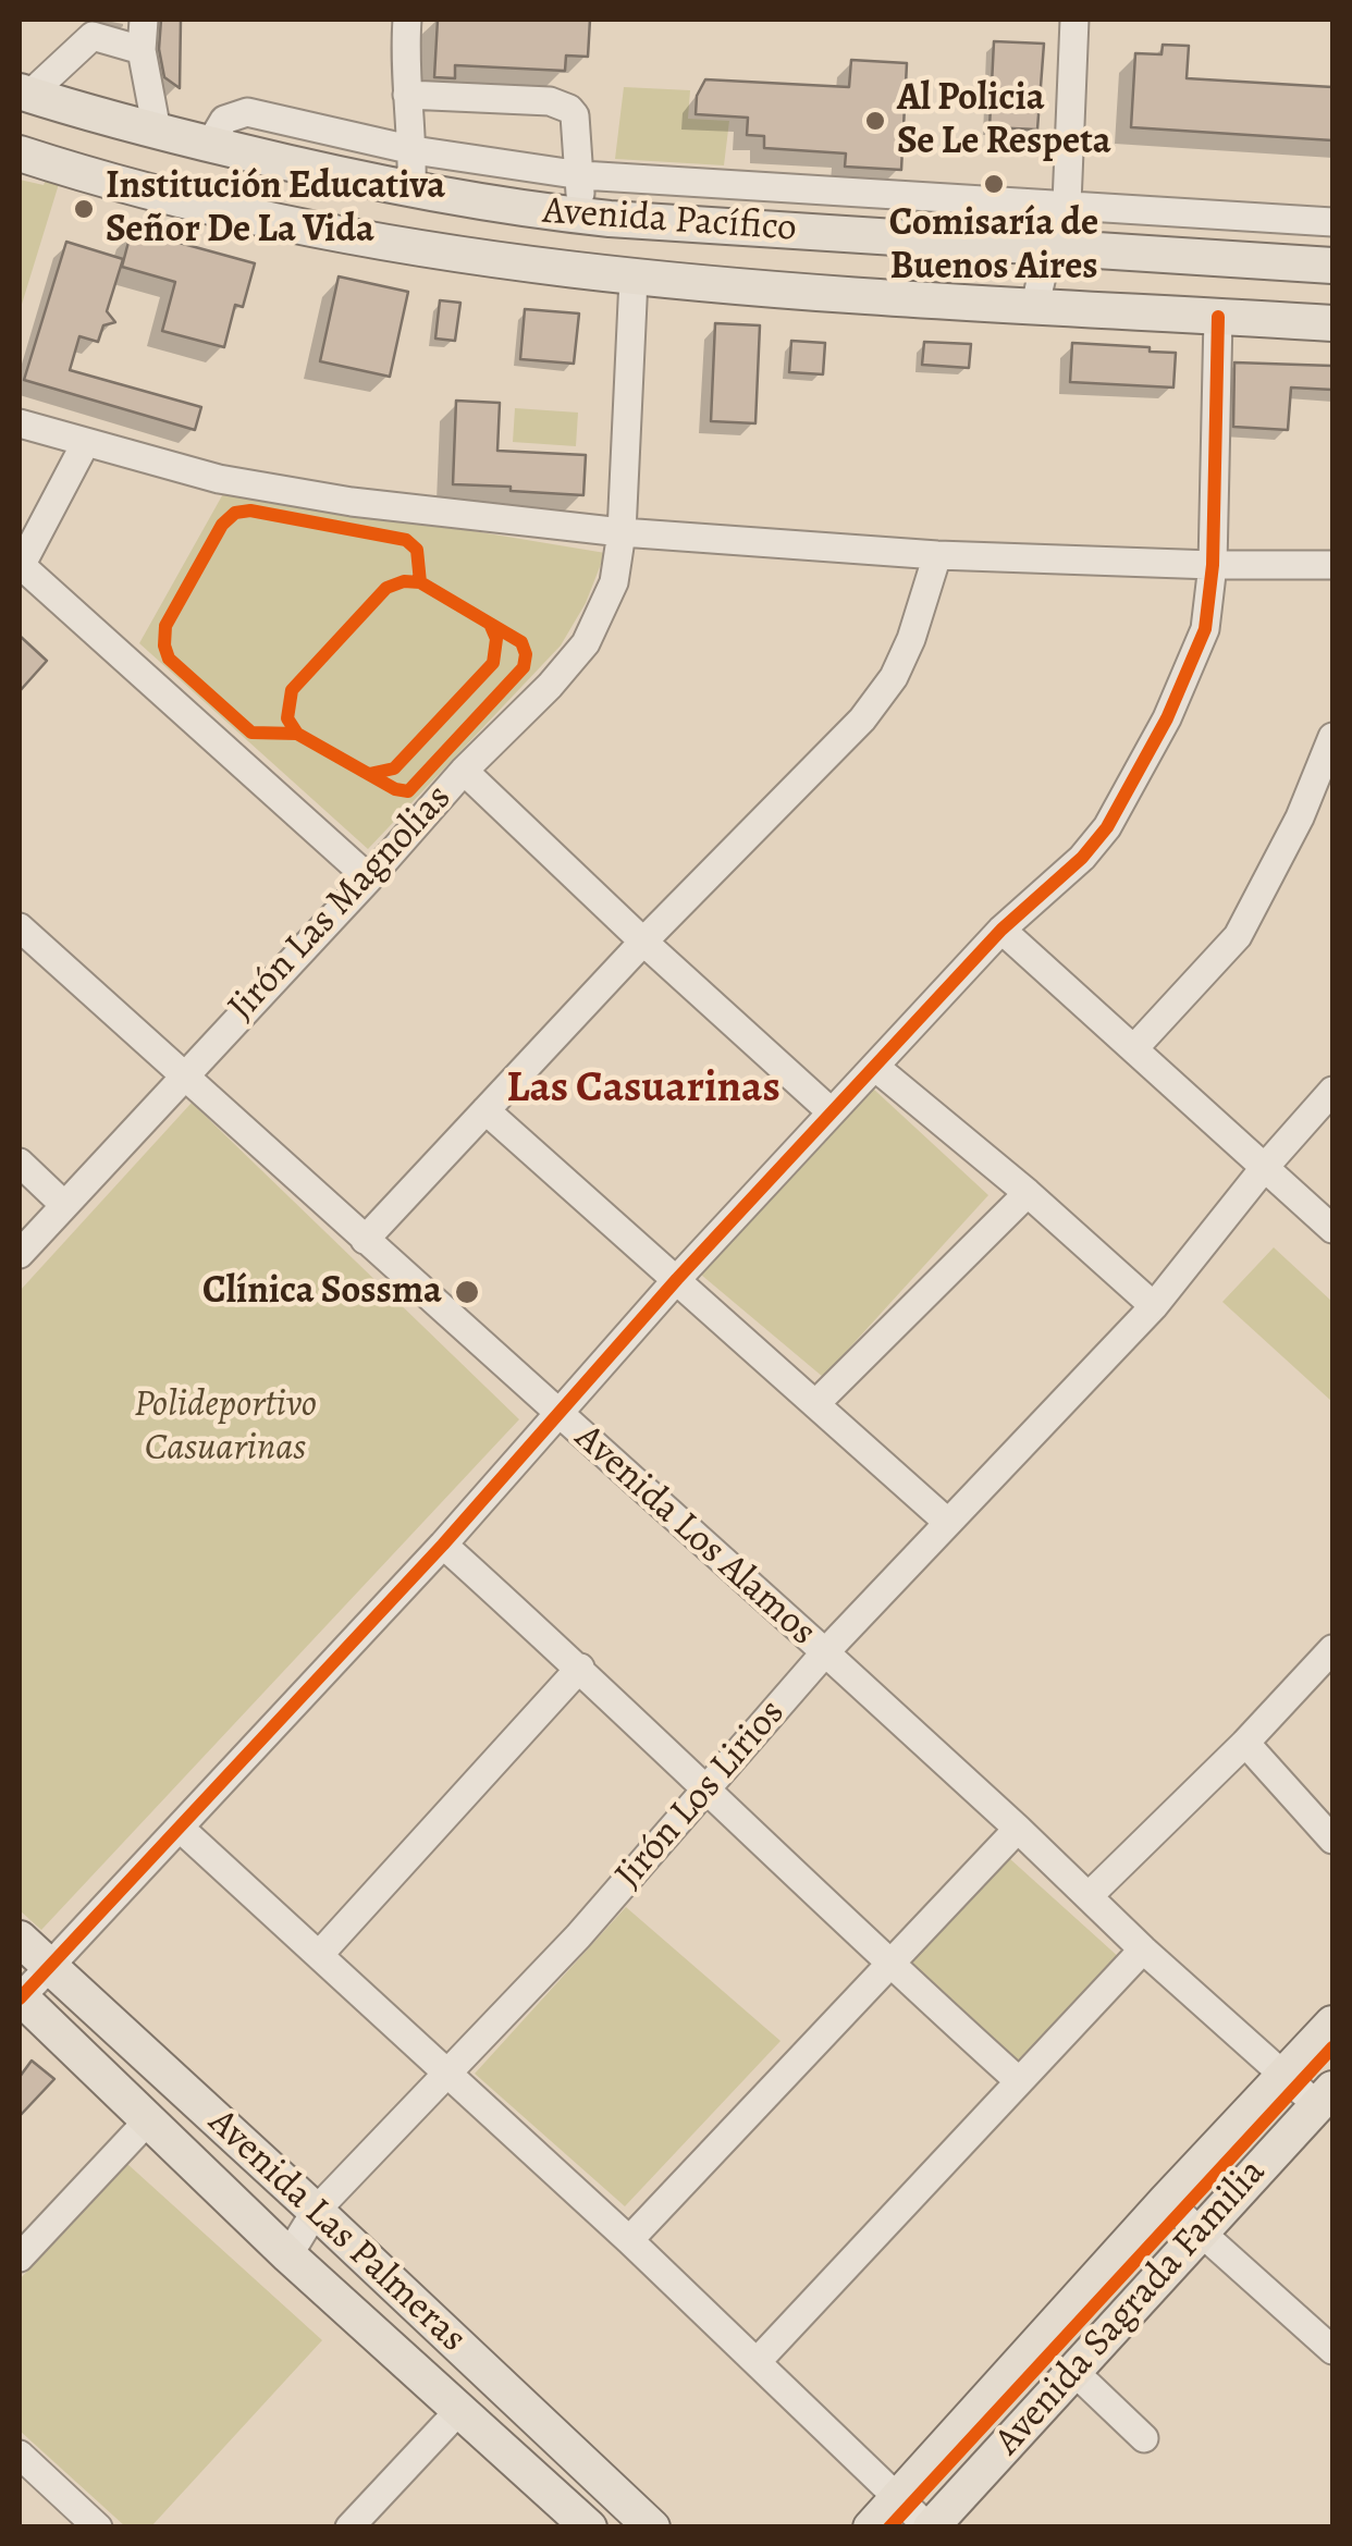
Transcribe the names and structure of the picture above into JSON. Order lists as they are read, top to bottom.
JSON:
{
  "streets": {
    "main road": ["Avenida Pacífico", "Avenida Las Palmeras", "Avenida Sagrada Familia"],
    "street": ["Jirón Las Magnolias", "Avenida Los Alamos", "Jirón Los Lirios"]
  },
  "crossings": [
    ["Avenida Pacífico", "Jirón Las Magnolias"],
    ["Jirón Las Magnolias", "Avenida Los Alamos"],
    ["Avenida Los Alamos", "Jirón Los Lirios"],
    ["Avenida Los Alamos", "Avenida Sagrada Familia"],
    ["Jirón Los Lirios", "Avenida Las Palmeras"]
  ],
  "districts": ["Las Casuarinas"],
  "parks": ["Polideportivo Casuarinas"],
  "places": [
    "Al Policia Se Le Respeta",
    "Comisaría de Buenos Aires",
    "Institución Educativa Señor De La Vida",
    "Clínica Sossma"
  ]
}
